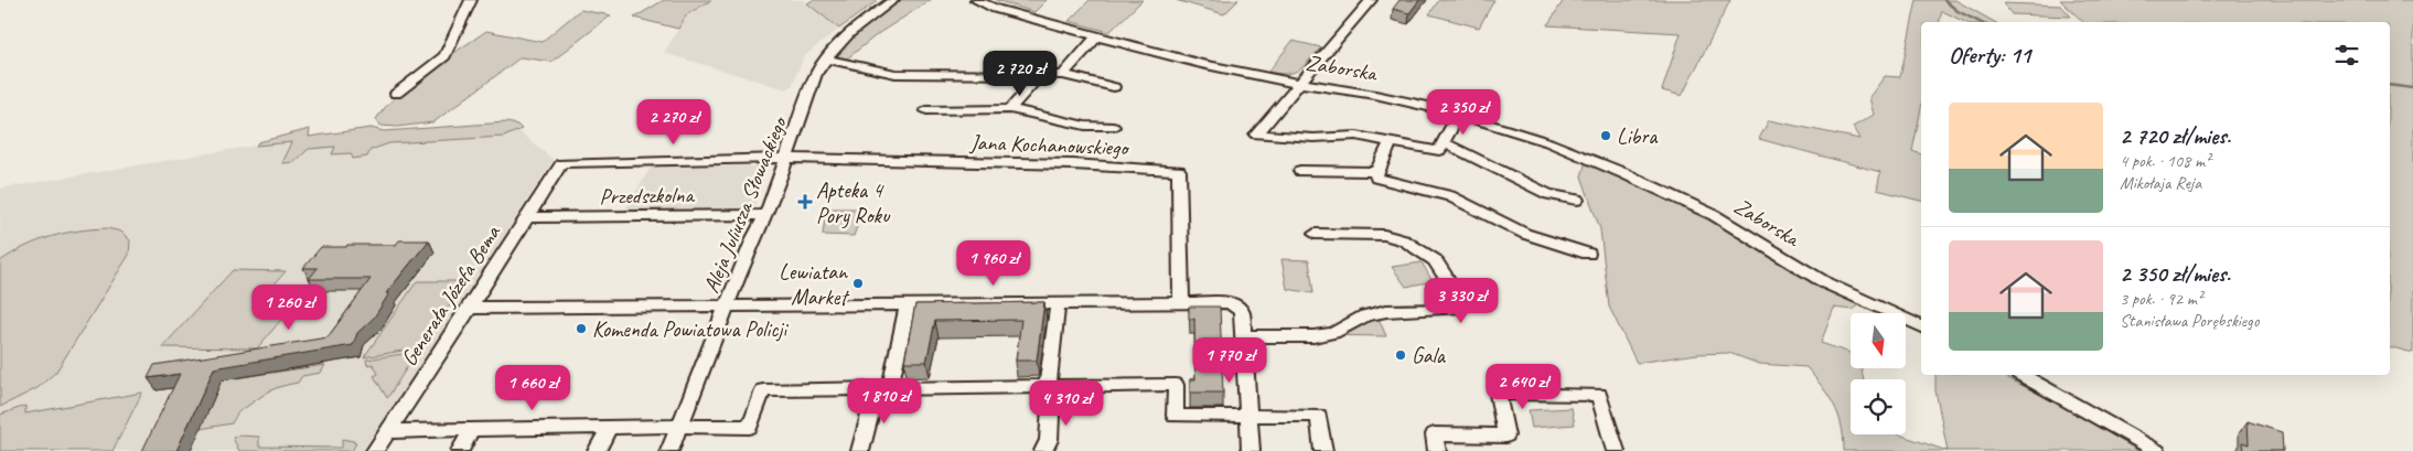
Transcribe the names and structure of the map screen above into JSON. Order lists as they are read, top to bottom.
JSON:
{
  "streets": {
    "street": [
      "Zaborska",
      "Jana Kochanowskiego",
      "Przedszkolna",
      "Aleja Juliusza Słowackiego",
      "Generała Józefa Bema"
    ]
  },
  "crossings": [
    ["Jana Kochanowskiego", "Aleja Juliusza Słowackiego"],
    ["Jana Kochanowskiego", "Generała Józefa Bema"],
    ["Przedszkolna", "Aleja Juliusza Słowackiego"],
    ["Przedszkolna", "Generała Józefa Bema"],
    ["Aleja Juliusza Słowackiego", "Generała Józefa Bema"]
  ],
  "places": {
    "other": [
      "Libra",
      "Lewiatan Market",
      "Komenda Powiatowa Policji",
      "Gala"
    ],
    "health": ["Apteka 4 Pory Roku"]
  },
  "north": "bottom",
  "page": {
    "heading": "Oferty: 11",
    "price": [
      "2 720 zł",
      "2 350 zł",
      "2 270 zł",
      "1 960 zł",
      "3 330 zł",
      "1 260 zł",
      "1 770 zł",
      "2 640 zł",
      "1 660 zł",
      "1 810 zł",
      "4 310 zł"
    ],
    "list": [
      {
        "name": "2 720 zł/mies.",
        "note": "4 pok. · 108 m² · Mikołaja Reja"
      },
      {
        "name": "2 350 zł/mies.",
        "note": "3 pok. · 92 m² · Stanisława Porębskiego"
      }
    ]
  }
}
